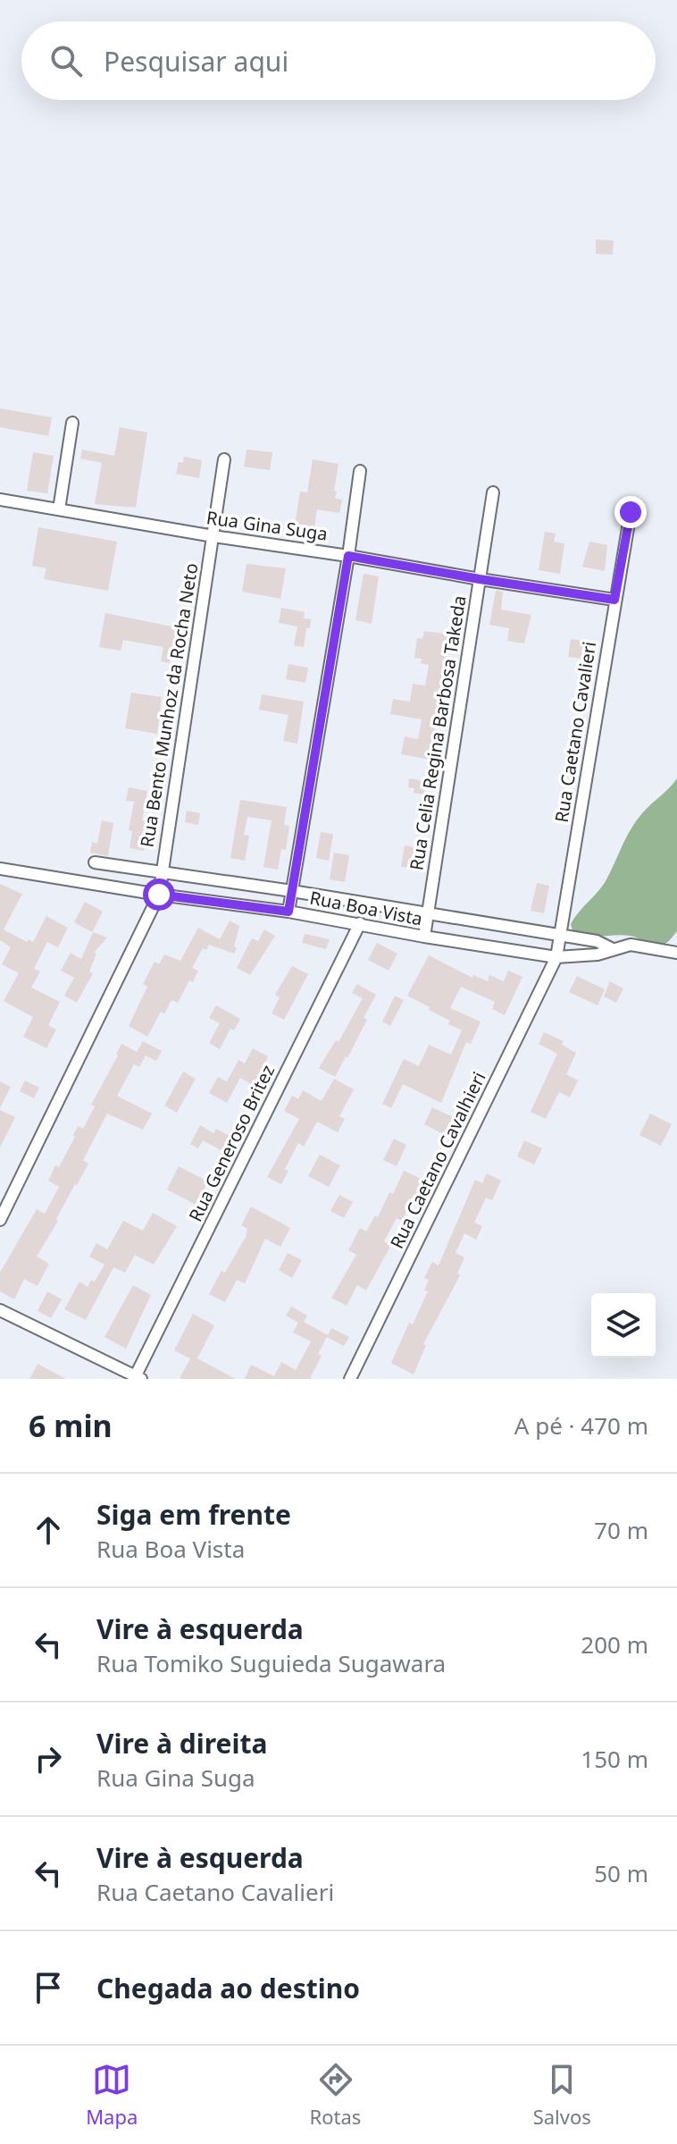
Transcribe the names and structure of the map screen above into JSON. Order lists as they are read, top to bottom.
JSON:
{
  "streets": {
    "street": [
      "Rua Gina Suga",
      "Rua Bento Munhoz da Rocha Neto",
      "Rua Caetano Cavalieri",
      "Rua Celia Regina Barbosa Takeda",
      "Rua Boa Vista",
      "Rua Generoso Britez",
      "Rua Caetano Cavalhieri"
    ]
  },
  "crossings": [
    ["Rua Gina Suga", "Rua Bento Munhoz da Rocha Neto"],
    ["Rua Gina Suga", "Rua Caetano Cavalieri"],
    ["Rua Gina Suga", "Rua Celia Regina Barbosa Takeda"],
    ["Rua Bento Munhoz da Rocha Neto", "Rua Boa Vista"],
    ["Rua Caetano Cavalieri", "Rua Boa Vista"],
    ["Rua Caetano Cavalieri", "Rua Caetano Cavalhieri"],
    ["Rua Celia Regina Barbosa Takeda", "Rua Boa Vista"],
    ["Rua Boa Vista", "Rua Generoso Britez"],
    ["Rua Boa Vista", "Rua Caetano Cavalhieri"]
  ],
  "page": {
    "search": "Pesquisar aqui",
    "heading": ["6 min", "A pé · 470 m"],
    "list": [
      ["Siga em frente", "Rua Boa Vista", "70 m"],
      ["Vire à esquerda", "Rua Tomiko Suguieda Sugawara", "200 m"],
      ["Vire à direita", "Rua Gina Suga", "150 m"],
      ["Vire à esquerda", "Rua Caetano Cavalieri", "50 m"],
      "Chegada ao destino"
    ],
    "nav": ["Mapa", "Rotas", "Salvos"]
  }
}
